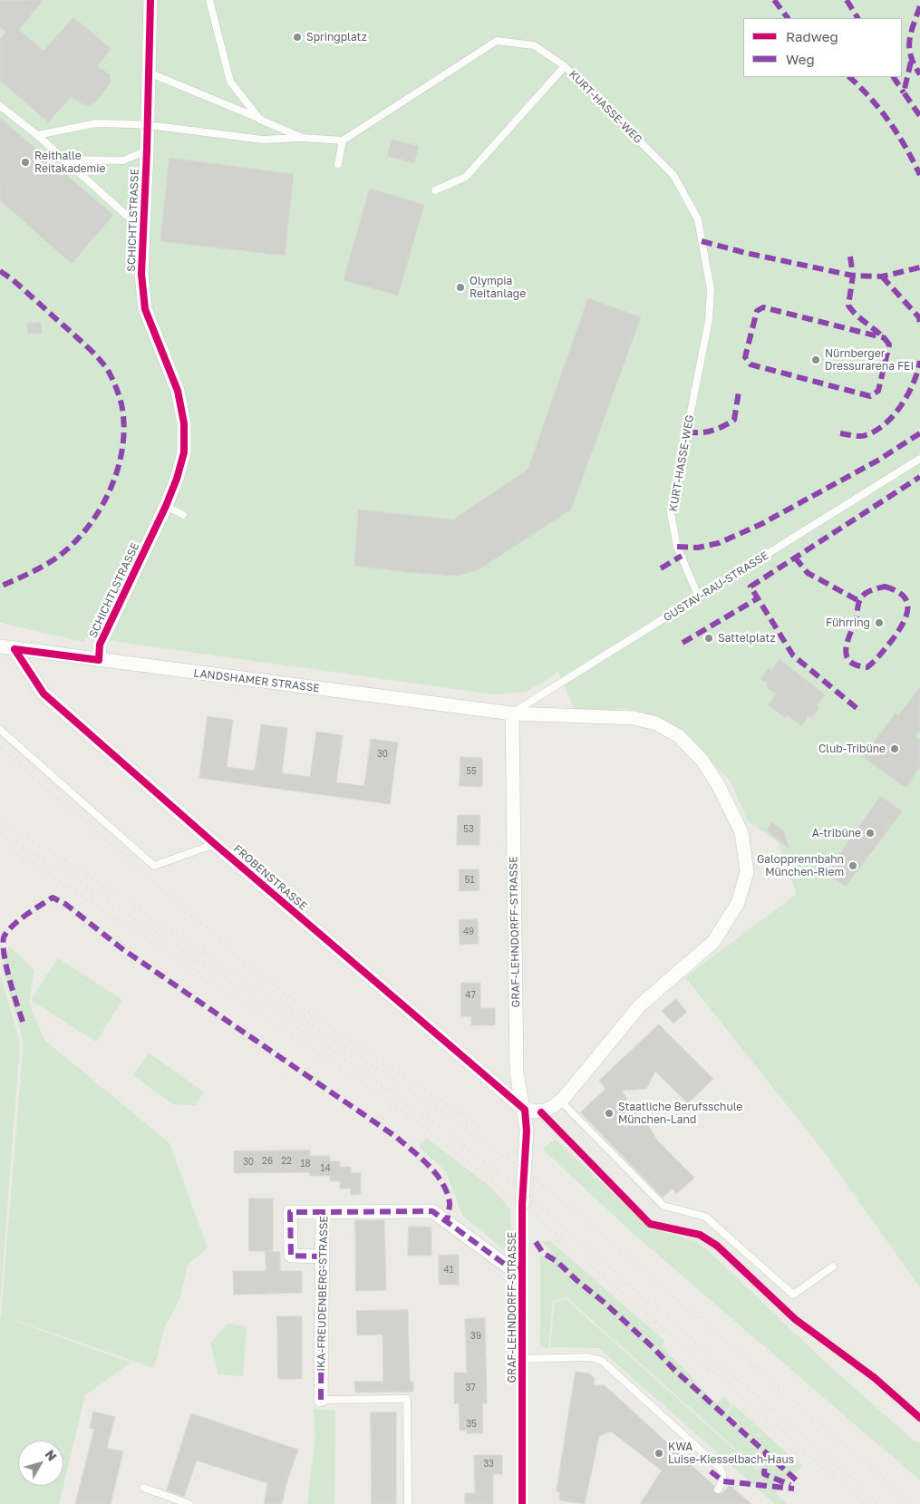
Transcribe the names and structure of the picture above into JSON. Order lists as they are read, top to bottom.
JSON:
{
  "streets": {
    "street": [
      "SCHICHTLSTRASSE",
      "LANDSHAMER STRASSE",
      "FROBENSTRASSE",
      "GRAF-LEHNDORFF-STRASSE",
      "IKA-FREUDENBERG-STRASSE"
    ],
    "lane": ["KURT-HASSE-WEG", "GUSTAV-RAU-STRASSE"]
  },
  "crossings": [
    ["KURT-HASSE-WEG", "GUSTAV-RAU-STRASSE"],
    ["SCHICHTLSTRASSE", "LANDSHAMER STRASSE"],
    ["GUSTAV-RAU-STRASSE", "LANDSHAMER STRASSE"],
    ["GUSTAV-RAU-STRASSE", "GRAF-LEHNDORFF-STRASSE"],
    ["LANDSHAMER STRASSE", "FROBENSTRASSE"],
    ["LANDSHAMER STRASSE", "GRAF-LEHNDORFF-STRASSE"],
    ["FROBENSTRASSE", "GRAF-LEHNDORFF-STRASSE"],
    ["GRAF-LEHNDORFF-STRASSE", "IKA-FREUDENBERG-STRASSE"]
  ],
  "places": [
    "Springplatz",
    "Reithalle Reitakademie",
    "Olympia Reitanlage",
    "Nürnberger Dressurarena FEI",
    "Führring",
    "Sattelplatz",
    "Club-Tribüne",
    "A-tribüne",
    "Galopprennbahn München-Riem",
    "Staatliche Berufsschule München-Land",
    "KWA Luise-Kiesselbach-Haus"
  ],
  "house_numbers": [
    "30",
    "55",
    "53",
    "51",
    "49",
    "47",
    "26",
    "22",
    "30",
    "18",
    "14",
    "41",
    "39",
    "37",
    "35",
    "33"
  ],
  "legend": ["Radweg", "Weg"],
  "north": "top right"
}
